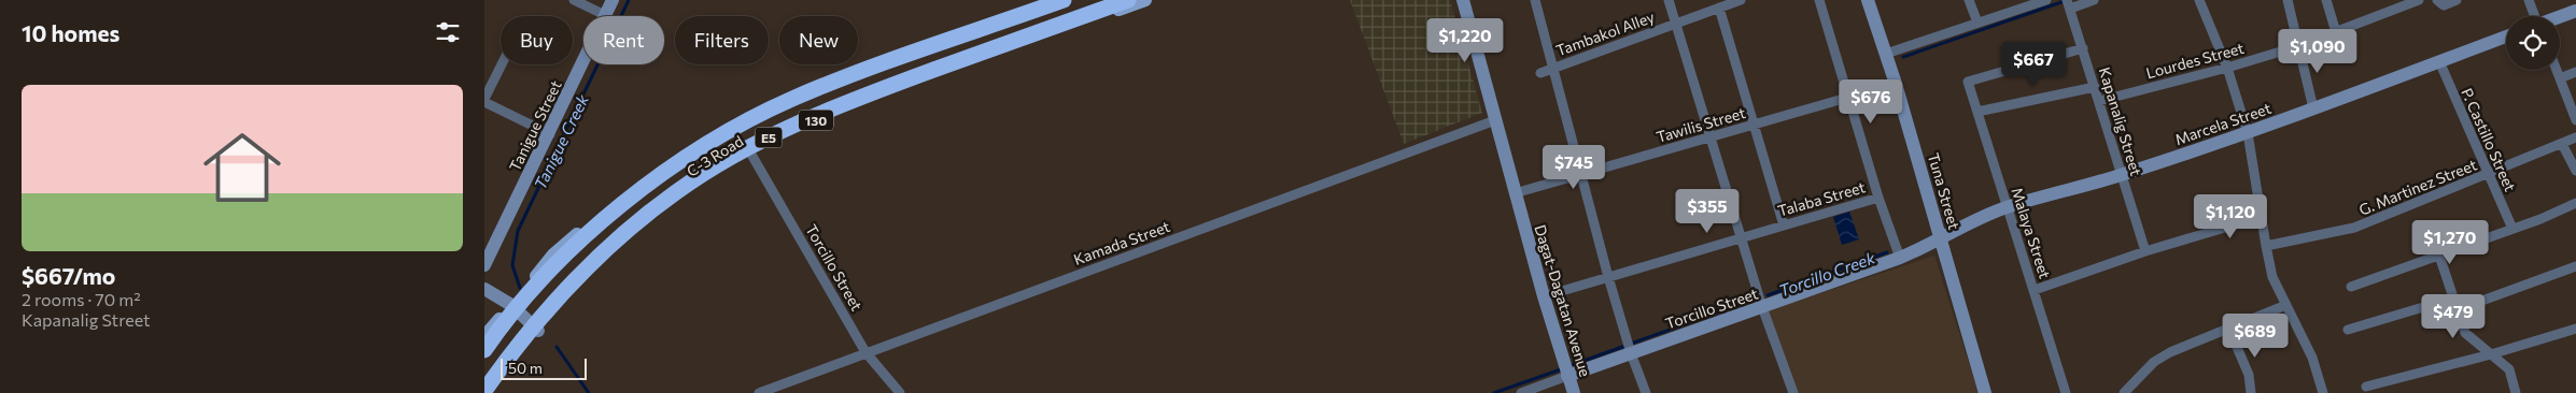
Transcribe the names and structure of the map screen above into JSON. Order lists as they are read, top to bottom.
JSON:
{
  "streets": {
    "highway": ["E5"],
    "main road": ["130", "C-3 Road"],
    "street": [
      "Tambakol Alley",
      "Lourdes Street",
      "Kapanalig Street",
      "Marcela Street",
      "Tawilis Street",
      "Tanigue Street",
      "P. Castillo Street",
      "G. Martinez Street",
      "Tuna Street",
      "Talaba Street",
      "Malaya Street",
      "Kamada Street",
      "Torcillo Street",
      "Dagat-Dagatan Avenue"
    ]
  },
  "crossings": [
    ["Lourdes Street", "Kapanalig Street"],
    ["Kapanalig Street", "Marcela Street"],
    ["Kapanalig Street", "Malaya Street"],
    ["Marcela Street", "P. Castillo Street"],
    ["Marcela Street", "Tuna Street"],
    ["Marcela Street", "Malaya Street"],
    ["Marcela Street", "Torcillo Street"],
    ["Tawilis Street", "Tuna Street"],
    ["Tawilis Street", "Dagat-Dagatan Avenue"],
    ["E5", "C-3 Road"],
    ["P. Castillo Street", "G. Martinez Street"],
    ["C-3 Road", "Torcillo Street"],
    ["Tuna Street", "Torcillo Street"],
    ["Talaba Street", "Dagat-Dagatan Avenue"],
    ["Kamada Street", "Torcillo Street"],
    ["Kamada Street", "Dagat-Dagatan Avenue"],
    ["Torcillo Street", "Dagat-Dagatan Avenue"]
  ],
  "water": ["Tanigue Creek", "Torcillo Creek"],
  "scale_bar": "50 m",
  "page": {
    "heading": "10 homes",
    "chip": [
      "Buy",
      "Rent",
      "Filters",
      "New"
    ],
    "price": [
      "$1,220",
      "$1,090",
      "$667",
      "$676",
      "$745",
      "$355",
      "$1,120",
      "$1,270",
      "$479",
      "$689"
    ],
    "list": [
      {
        "name": "$667/mo",
        "note": "2 rooms · 70 m² · Kapanalig Street"
      }
    ],
    "scale": "50 m"
  }
}
